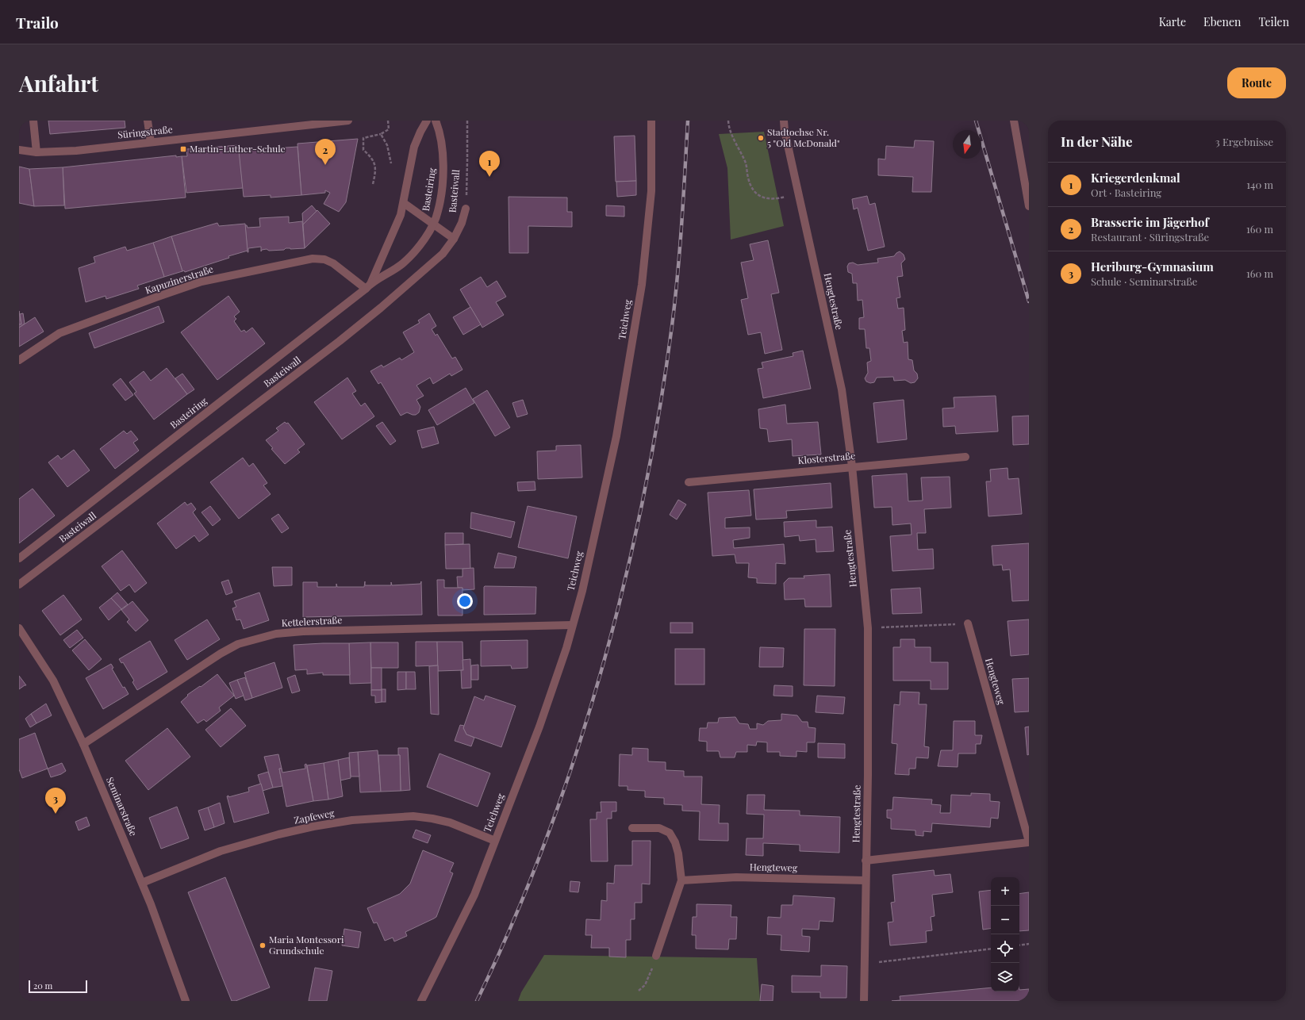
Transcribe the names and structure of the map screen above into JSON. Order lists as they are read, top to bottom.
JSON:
{
  "streets": {
    "street": [
      "Süringstraße",
      "Basteiring",
      "Basteiwall",
      "Kapuzinerstraße",
      "Hengtestraße",
      "Teichweg",
      "Klosterstraße",
      "Kettelerstraße",
      "Hengteweg",
      "Seminarstraße",
      "Zapfeweg"
    ]
  },
  "crossings": [
    ["Basteiring", "Basteiwall"],
    ["Basteiring", "Kapuzinerstraße"],
    ["Hengtestraße", "Klosterstraße"],
    ["Hengtestraße", "Hengteweg"],
    ["Teichweg", "Kettelerstraße"],
    ["Teichweg", "Zapfeweg"],
    ["Kettelerstraße", "Seminarstraße"],
    ["Seminarstraße", "Zapfeweg"]
  ],
  "places": {
    "other": ["Stadtochse Nr. 5 \"Old McDonald\"", "Maria Montessori Grundschule"],
    "transit": ["Martin-Luther-Schule"]
  },
  "scale_bar": "20 m",
  "north": "bottom",
  "page": {
    "header": "Trailo",
    "nav": ["Karte", "Ebenen", "Teilen"],
    "buttons": "Route",
    "title": "Anfahrt",
    "heading": ["In der Nähe", "3 Ergebnisse"],
    "pins": ["2", "1", "3"],
    "list": [
      {
        "mark": "1",
        "name": "Kriegerdenkmal",
        "note": "Ort · Basteiring",
        "value": "140 m"
      },
      {
        "mark": "2",
        "name": "Brasserie im Jägerhof",
        "note": "Restaurant · Süringstraße",
        "value": "160 m"
      },
      {
        "mark": "3",
        "name": "Heriburg-Gymnasium",
        "note": "Schule · Seminarstraße",
        "value": "160 m"
      }
    ],
    "map_buttons": ["+", "−"],
    "scale": "20 m"
  }
}
